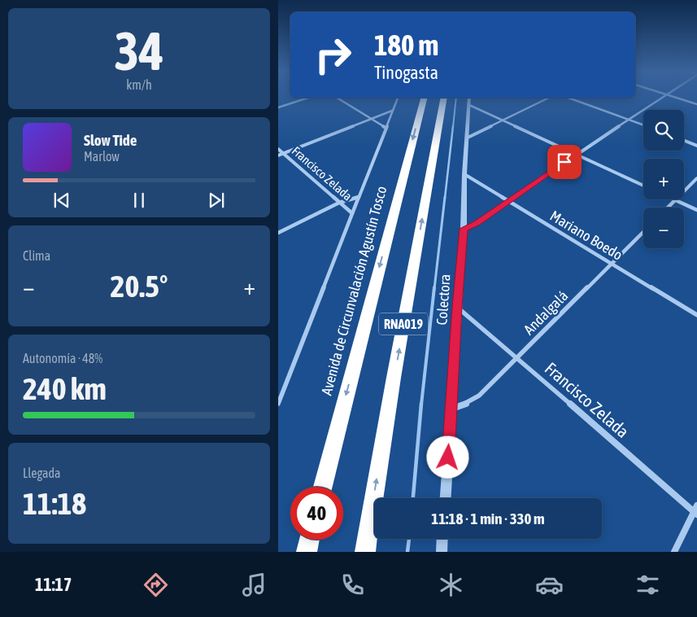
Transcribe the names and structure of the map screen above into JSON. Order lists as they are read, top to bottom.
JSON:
{
  "streets": {
    "highway": ["Avenida de Circunvalación Agustín Tosco", "RNA019"],
    "street": [
      "Francisco Zelada",
      "Mariano Boedo",
      "Colectora",
      "Andalgalá"
    ]
  },
  "crossings": [
    ["Francisco Zelada", "Colectora"],
    ["Francisco Zelada", "Andalgalá"],
    ["Mariano Boedo", "Colectora"],
    ["Mariano Boedo", "Andalgalá"],
    ["Colectora", "Andalgalá"]
  ],
  "page": {
    "tile": [
      ["34", "km/h"],
      "Clima",
      ["Autonomía · 48%", "240 km"],
      ["Llegada", "11:18"]
    ],
    "turn": ["180 m", "Tinogasta"],
    "map_buttons": ["+", "−"],
    "song": ["Slow Tide", "Marlow"],
    "heat": ["−", "20.5°", "+"],
    "limit": "40",
    "trip": "11:18 · 1 min · 330 m",
    "tabs": "11:17"
  }
}
